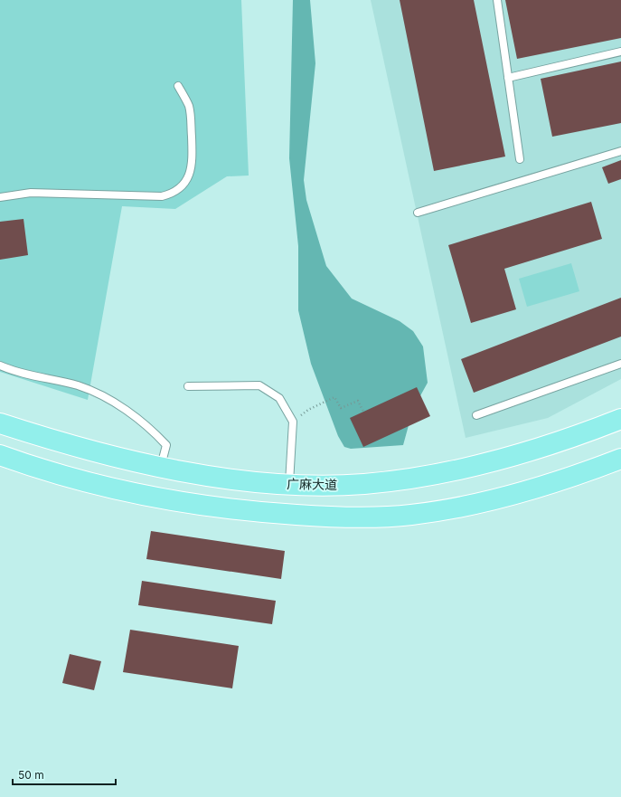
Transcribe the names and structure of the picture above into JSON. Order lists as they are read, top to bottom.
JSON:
{
  "streets": {
    "main road": ["广麻大道"]
  },
  "scale_bar": "50 m"
}
